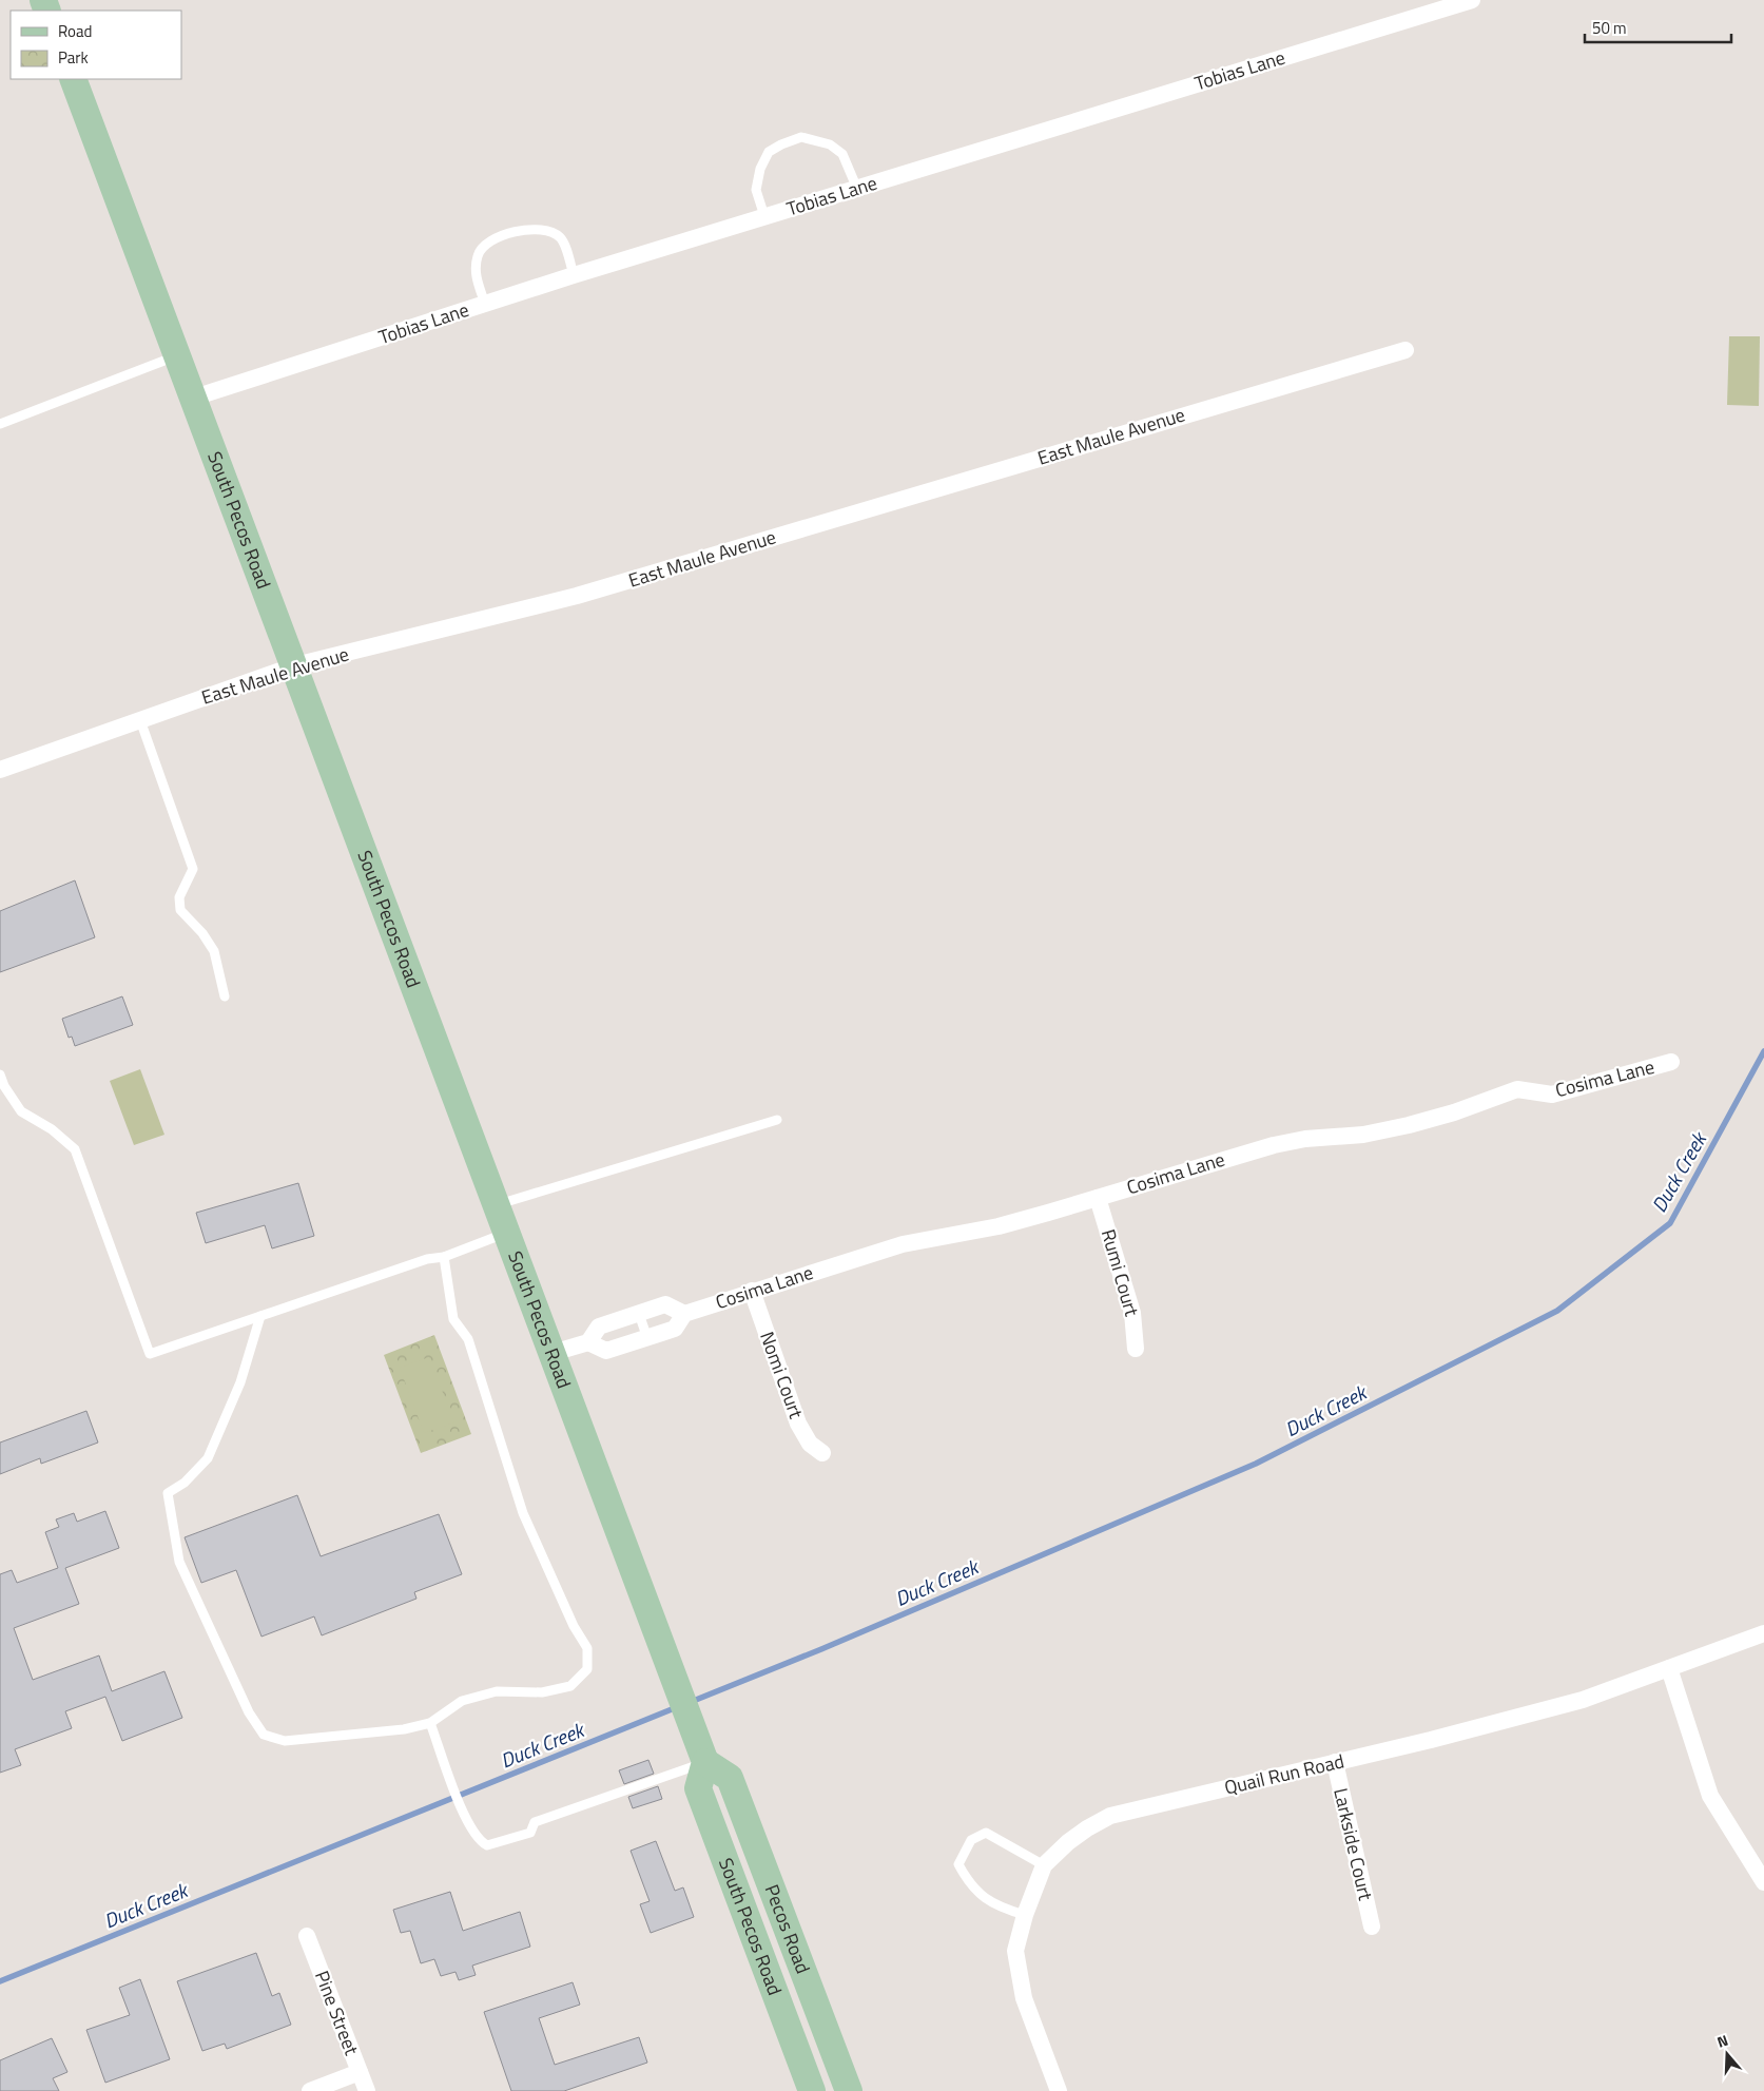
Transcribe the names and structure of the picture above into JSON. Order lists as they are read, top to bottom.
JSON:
{
  "streets": {
    "main road": ["South Pecos Road", "Pecos Road"],
    "street": [
      "Tobias Lane",
      "East Maule Avenue",
      "Cosima Lane",
      "Rumi Court",
      "Nomi Court",
      "Quail Run Road",
      "Larkside Court",
      "Pine Street"
    ]
  },
  "crossings": [
    ["Tobias Lane", "South Pecos Road"],
    ["East Maule Avenue", "South Pecos Road"],
    ["South Pecos Road", "Pecos Road"],
    ["Cosima Lane", "Rumi Court"],
    ["Cosima Lane", "Nomi Court"],
    ["Quail Run Road", "Larkside Court"]
  ],
  "water": ["Duck Creek"],
  "legend": ["Road", "Park"],
  "scale_bar": "50 m",
  "north": "top"
}
